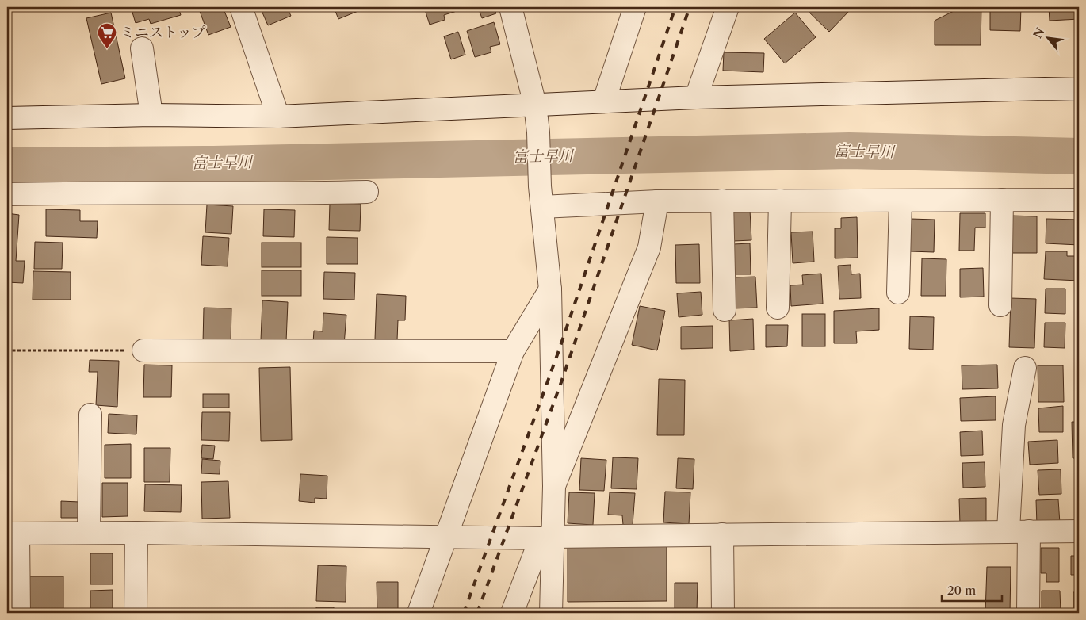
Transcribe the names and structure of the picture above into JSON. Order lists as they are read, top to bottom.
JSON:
{
  "water": ["富士早川"],
  "places": {
    "supermarket": ["ミニストップ"]
  },
  "scale_bar": "20 m",
  "north": "top left"
}
